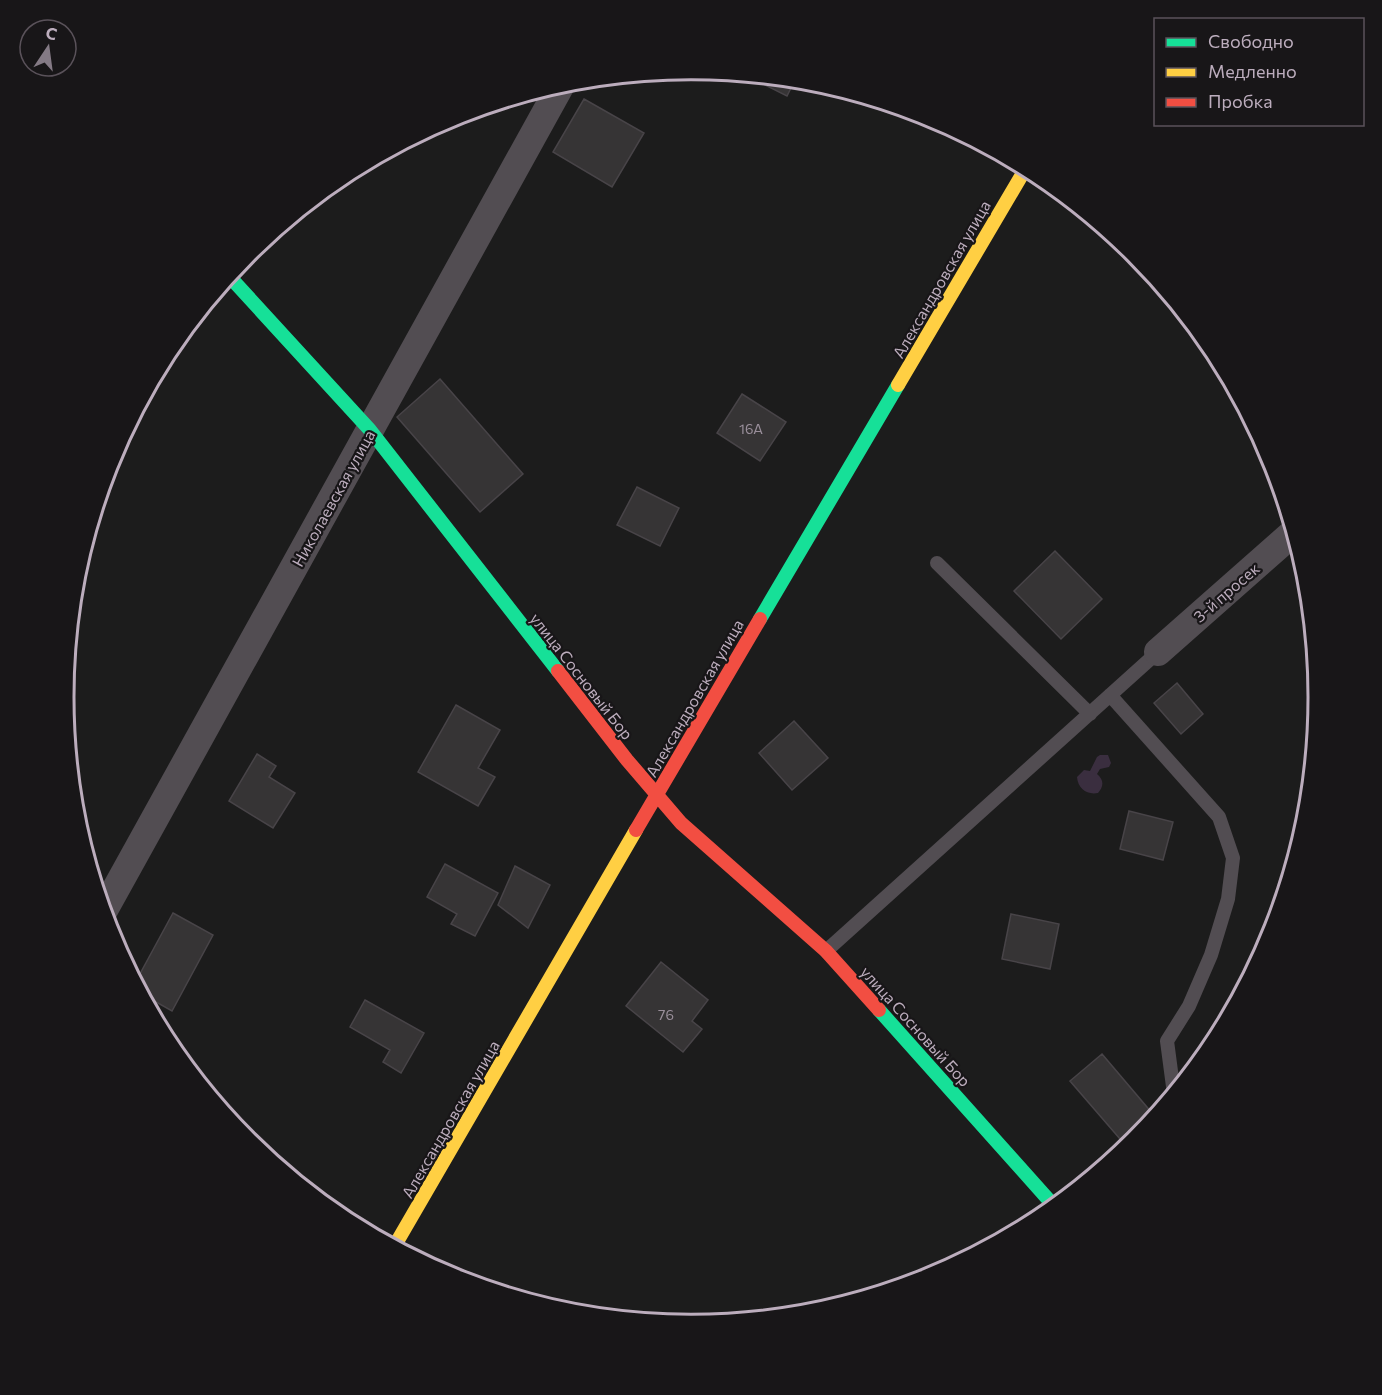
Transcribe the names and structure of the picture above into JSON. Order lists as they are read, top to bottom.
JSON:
{
  "streets": {
    "street": [
      "Александровская улица",
      "Николаевская улица",
      "3-й просек",
      "улица Сосновый Бор"
    ]
  },
  "crossings": [
    ["Александровская улица", "улица Сосновый Бор"],
    ["Николаевская улица", "улица Сосновый Бор"]
  ],
  "house_numbers": ["16А", "76"],
  "legend": ["Свободно", "Медленно", "Пробка"],
  "north": "top"
}
